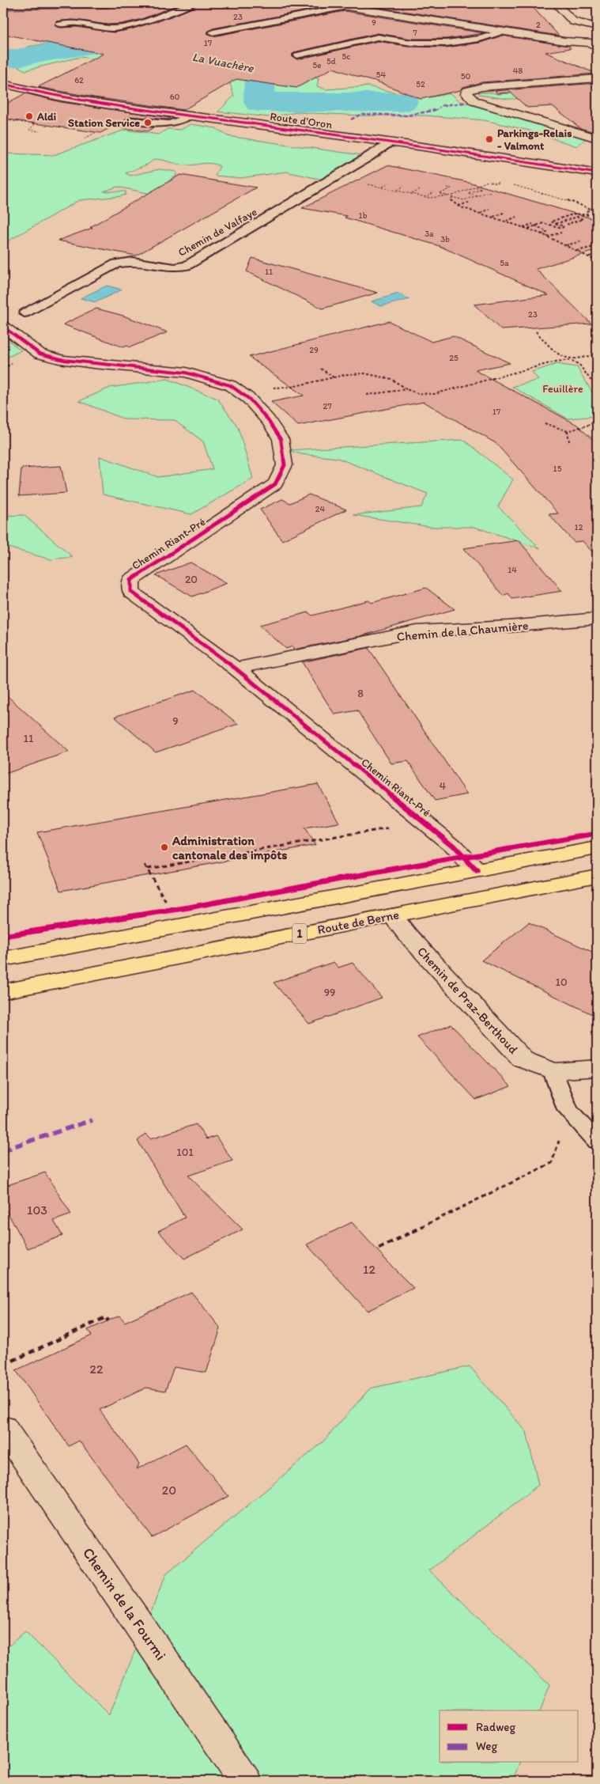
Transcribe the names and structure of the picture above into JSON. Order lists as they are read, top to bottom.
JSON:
{
  "streets": {
    "main road": ["Route de Berne", "1"],
    "street": [
      "Route d'Oron",
      "Chemin Riant-Pré",
      "Chemin de la Chaumière",
      "Chemin de Praz-Berthoud",
      "Chemin de la Fourmi"
    ],
    "lane": ["Chemin de Valfaye"]
  },
  "crossings": [
    ["Route d'Oron", "Chemin de Valfaye"],
    ["Chemin Riant-Pré", "Chemin de la Chaumière"],
    ["Chemin Riant-Pré", "1"],
    ["Route de Berne", "Chemin de Praz-Berthoud"]
  ],
  "water": ["La Vuachère"],
  "parks": ["Feuillère"],
  "places": [
    "Aldi",
    "Station Service",
    "Parkings-Relais - Valmont",
    "Administration cantonale des impôts"
  ],
  "house_numbers": [
    "23",
    "9",
    "2",
    "7",
    "17",
    "5c",
    "5d",
    "5e",
    "48",
    "54",
    "50",
    "62",
    "52",
    "60",
    "1b",
    "3a",
    "3b",
    "5a",
    "11",
    "23",
    "29",
    "25",
    "27",
    "17",
    "15",
    "24",
    "12",
    "14",
    "20",
    "8",
    "9",
    "11",
    "4",
    "10",
    "99",
    "101",
    "103",
    "12",
    "22",
    "20"
  ],
  "legend": ["Radweg", "Weg"]
}
